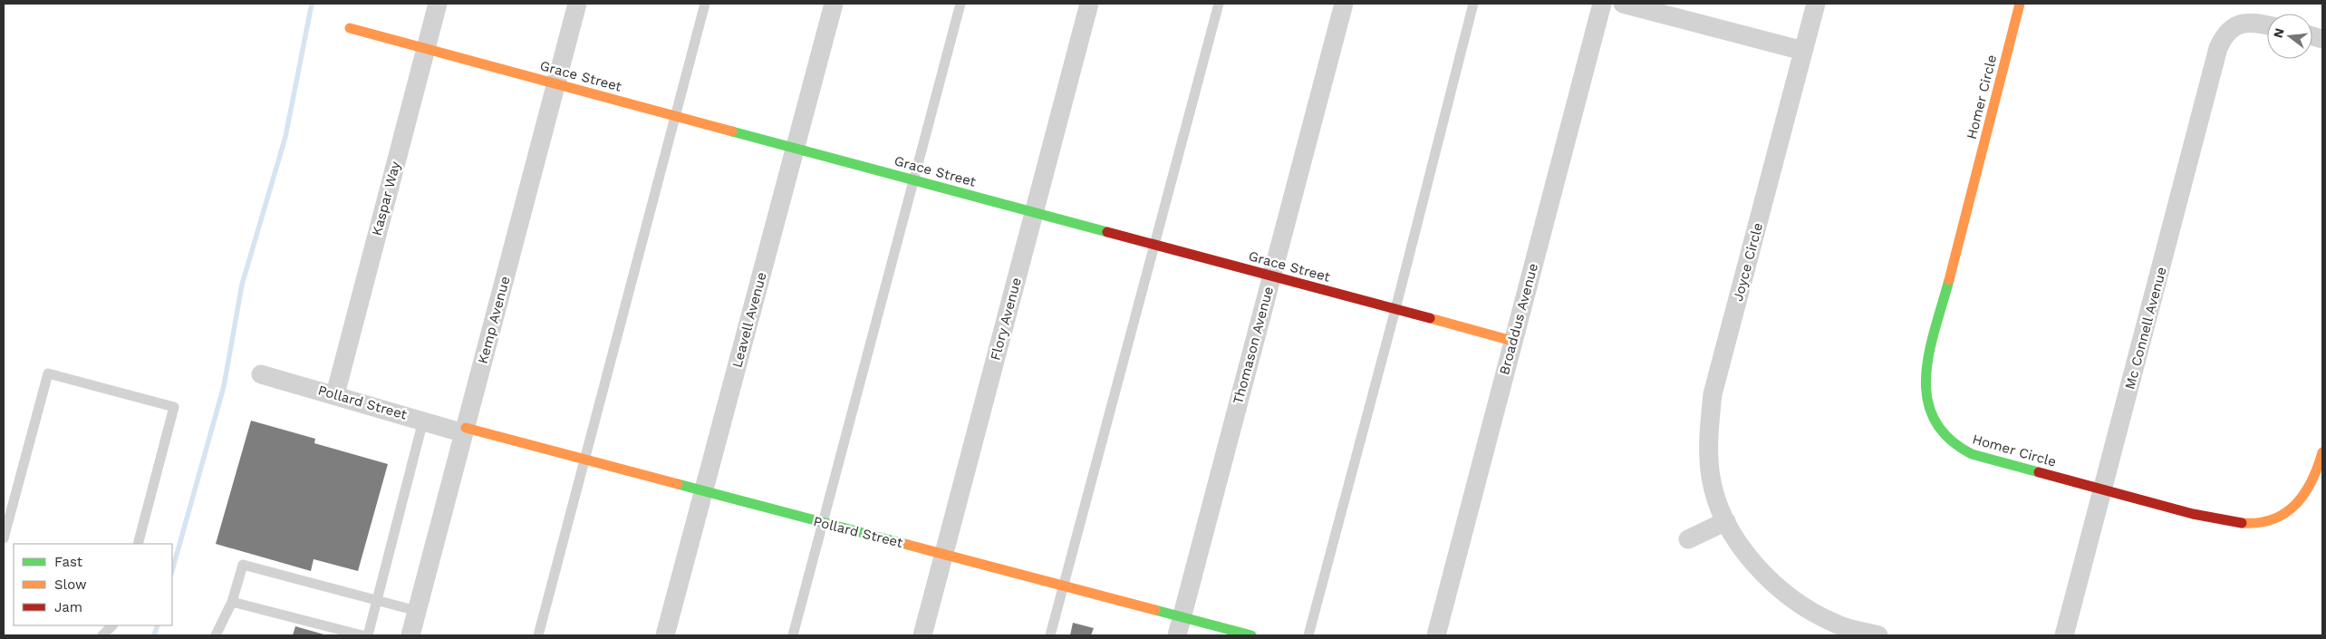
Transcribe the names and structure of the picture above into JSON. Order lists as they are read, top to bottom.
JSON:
{
  "streets": {
    "street": [
      "Grace Street",
      "Homer Circle",
      "Kaspar Way",
      "Joyce Circle",
      "Flory Avenue",
      "Broaddus Avenue",
      "Kemp Avenue",
      "Leavell Avenue",
      "Mc Connell Avenue",
      "Thomason Avenue",
      "Pollard Street"
    ]
  },
  "crossings": [
    ["Grace Street", "Kaspar Way"],
    ["Grace Street", "Flory Avenue"],
    ["Grace Street", "Broaddus Avenue"],
    ["Grace Street", "Kemp Avenue"],
    ["Grace Street", "Leavell Avenue"],
    ["Grace Street", "Thomason Avenue"],
    ["Homer Circle", "Mc Connell Avenue"],
    ["Kaspar Way", "Pollard Street"],
    ["Flory Avenue", "Pollard Street"],
    ["Kemp Avenue", "Pollard Street"],
    ["Leavell Avenue", "Pollard Street"],
    ["Thomason Avenue", "Pollard Street"]
  ],
  "legend": ["Fast", "Slow", "Jam"],
  "north": "left"
}
